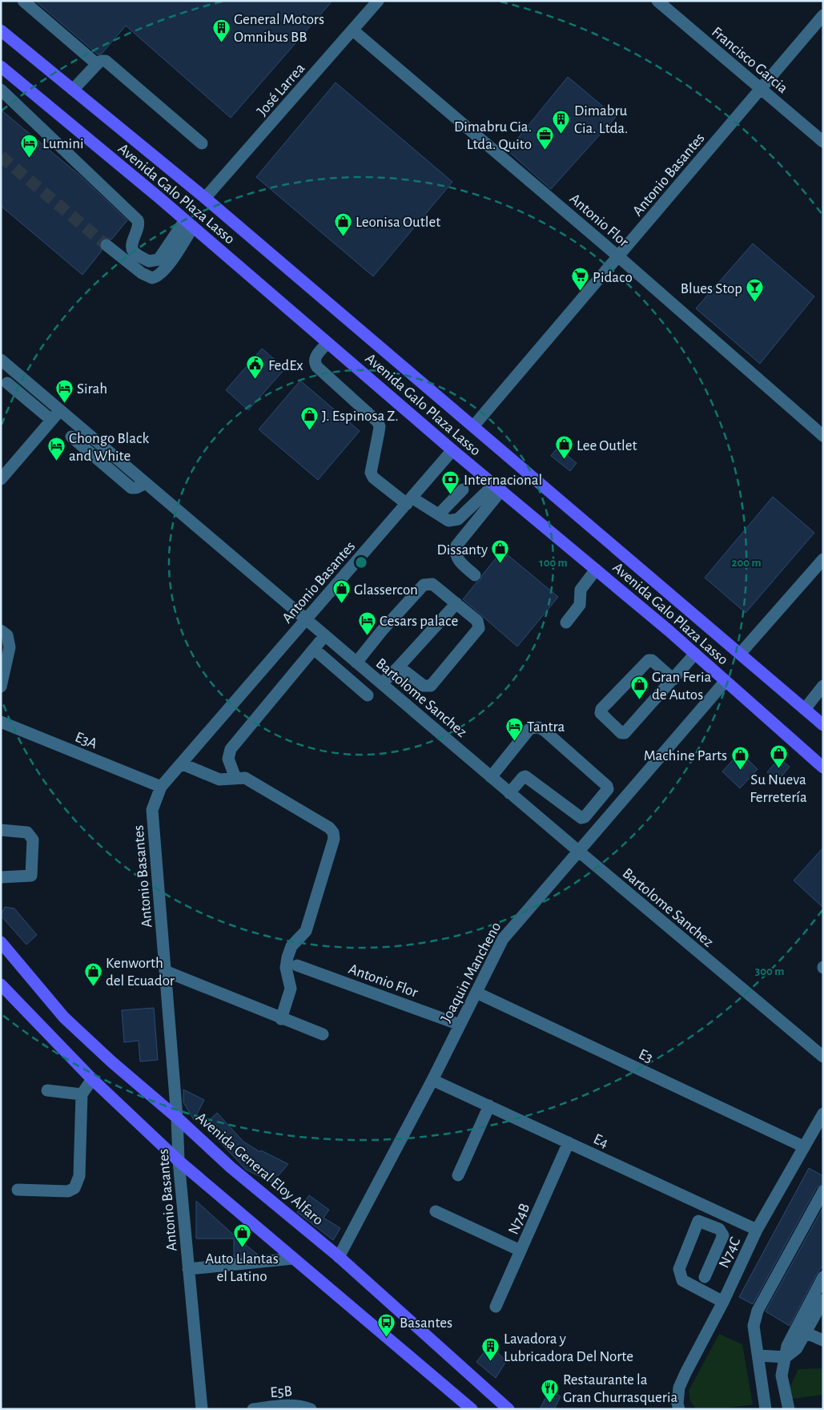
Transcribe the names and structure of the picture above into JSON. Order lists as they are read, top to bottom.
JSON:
{
  "streets": {
    "main road": ["Avenida Galo Plaza Lasso", "Avenida General Eloy Alfaro"],
    "street": [
      "Francisco Garcia",
      "José Larrea",
      "Antonio Basantes",
      "Antonio Flor",
      "Bartolome Sanchez",
      "E3A",
      "Joaquin Mancheno",
      "E3",
      "E4",
      "N74B",
      "N74C",
      "E5B"
    ]
  },
  "crossings": [
    ["Francisco Garcia", "Antonio Basantes"],
    ["José Larrea", "Avenida Galo Plaza Lasso"],
    ["José Larrea", "Antonio Flor"],
    ["Antonio Basantes", "Avenida Galo Plaza Lasso"],
    ["Antonio Basantes", "Antonio Flor"],
    ["Antonio Basantes", "Bartolome Sanchez"],
    ["Antonio Basantes", "E3A"],
    ["Antonio Basantes", "Avenida General Eloy Alfaro"],
    ["Avenida Galo Plaza Lasso", "Joaquin Mancheno"],
    ["Antonio Flor", "Joaquin Mancheno"],
    ["Bartolome Sanchez", "Joaquin Mancheno"],
    ["Joaquin Mancheno", "E3"],
    ["Joaquin Mancheno", "E4"],
    ["Joaquin Mancheno", "Avenida General Eloy Alfaro"],
    ["E3", "N74C"],
    ["E4", "N74B"],
    ["E4", "N74C"]
  ],
  "places": {
    "building": ["General Motors Omnibus BB", "Dimabru Cia. Ltda.", "Lavadora y Lubricadora Del Norte"],
    "office": ["Dimabru Cia. Ltda. Quito"],
    "hotel": [
      "Lumini",
      "Sirah",
      "Chongo Black and White",
      "Cesars palace",
      "Tantra"
    ],
    "shop": [
      "Leonisa Outlet",
      "J. Espinosa Z.",
      "Lee Outlet",
      "Dissanty",
      "Glassercon",
      "Gran Feria de Autos",
      "Su Nueva Ferretería",
      "Machine Parts",
      "Kenworth del Ecuador",
      "Auto Llantas el Latino"
    ],
    "supermarket": ["Pidaco"],
    "bar": ["Blues Stop"],
    "public building": ["FedEx"],
    "bank": ["Internacional"],
    "bus stop": ["Basantes"],
    "restaurant": ["Restaurante la Gran Churrasqueria"]
  },
  "rings": ["100 m", "200 m", "300 m"]
}
